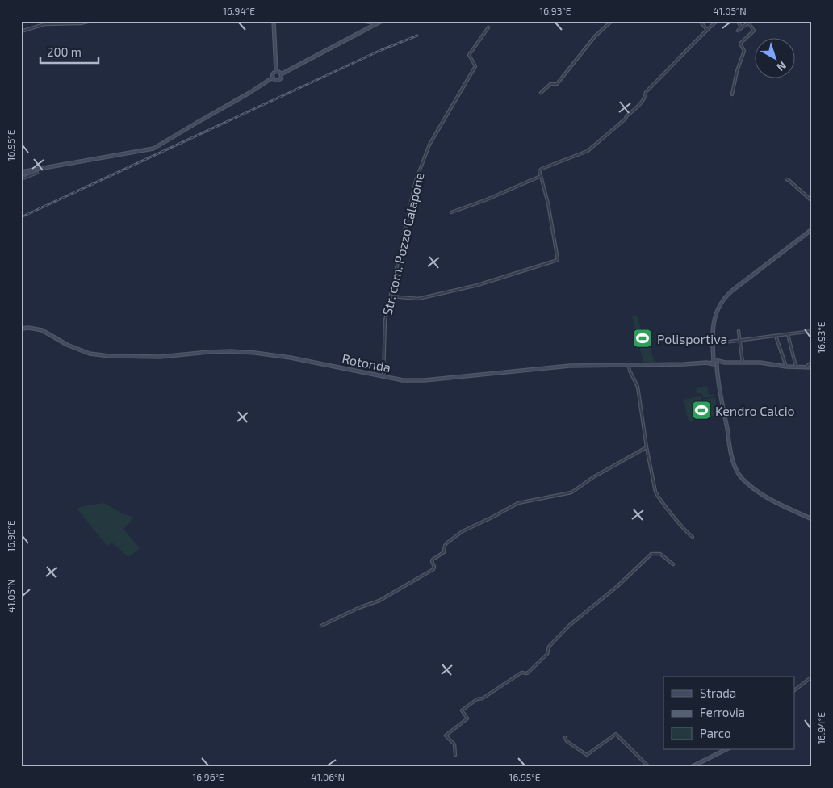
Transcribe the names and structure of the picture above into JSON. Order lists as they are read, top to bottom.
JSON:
{
  "streets": {
    "main road": ["Rotonda"],
    "street": ["Str. com. Pozzo Calapone"]
  },
  "crossings": [
    ["Str. com. Pozzo Calapone", "Rotonda"]
  ],
  "places": {
    "sports": ["Polisportiva", "Kendro Calcio"]
  },
  "legend": ["Strada", "Ferrovia", "Parco"],
  "scale_bar": "200 m",
  "north": "bottom right",
  "coordinates": [
    "16.94°E",
    "16.93°E",
    "41.05°N",
    "16.95°E",
    "16.96°E",
    "41.06°N"
  ]
}
